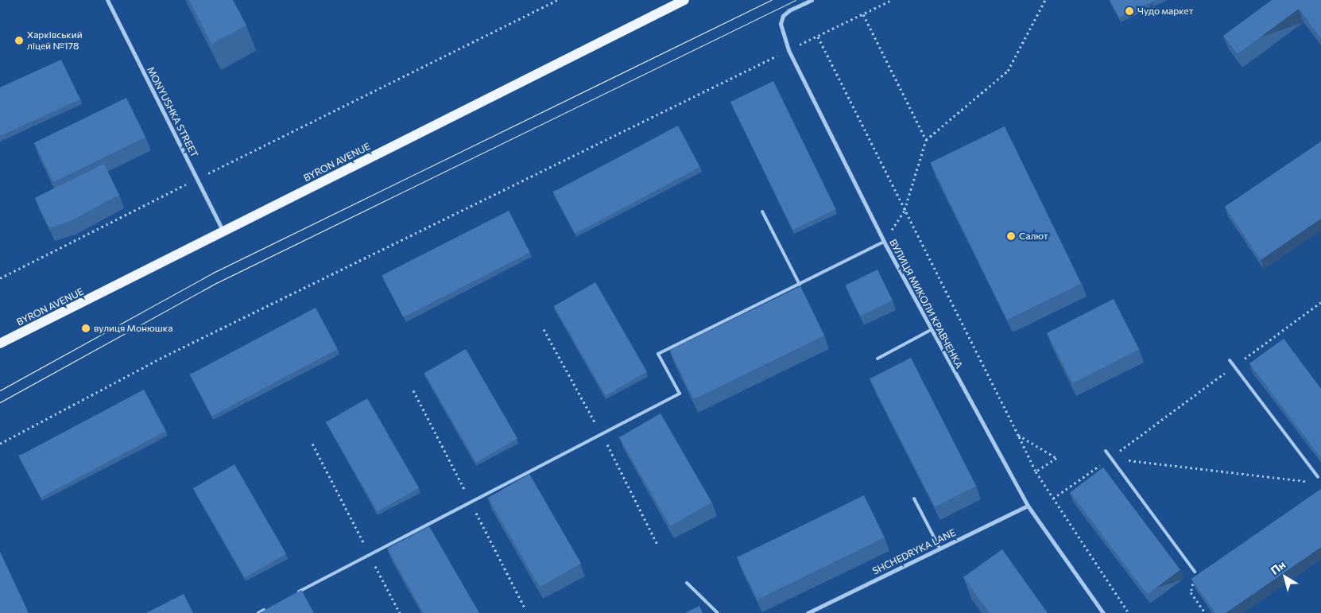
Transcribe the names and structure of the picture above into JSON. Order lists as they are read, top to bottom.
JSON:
{
  "streets": {
    "main road": ["BYRON AVENUE"],
    "street": ["MONYUSHKA STREET", "ВУЛИЦЯ МИКОЛИ КРАВЧЕНКА", "SHCHEDRYKA LANE"]
  },
  "crossings": [
    ["MONYUSHKA STREET", "BYRON AVENUE"],
    ["ВУЛИЦЯ МИКОЛИ КРАВЧЕНКА", "SHCHEDRYKA LANE"]
  ],
  "places": [
    "Чудо маркет",
    "Харківський ліцей №178",
    "Салют",
    "вулиця Монюшка"
  ],
  "north": "top left"
}
